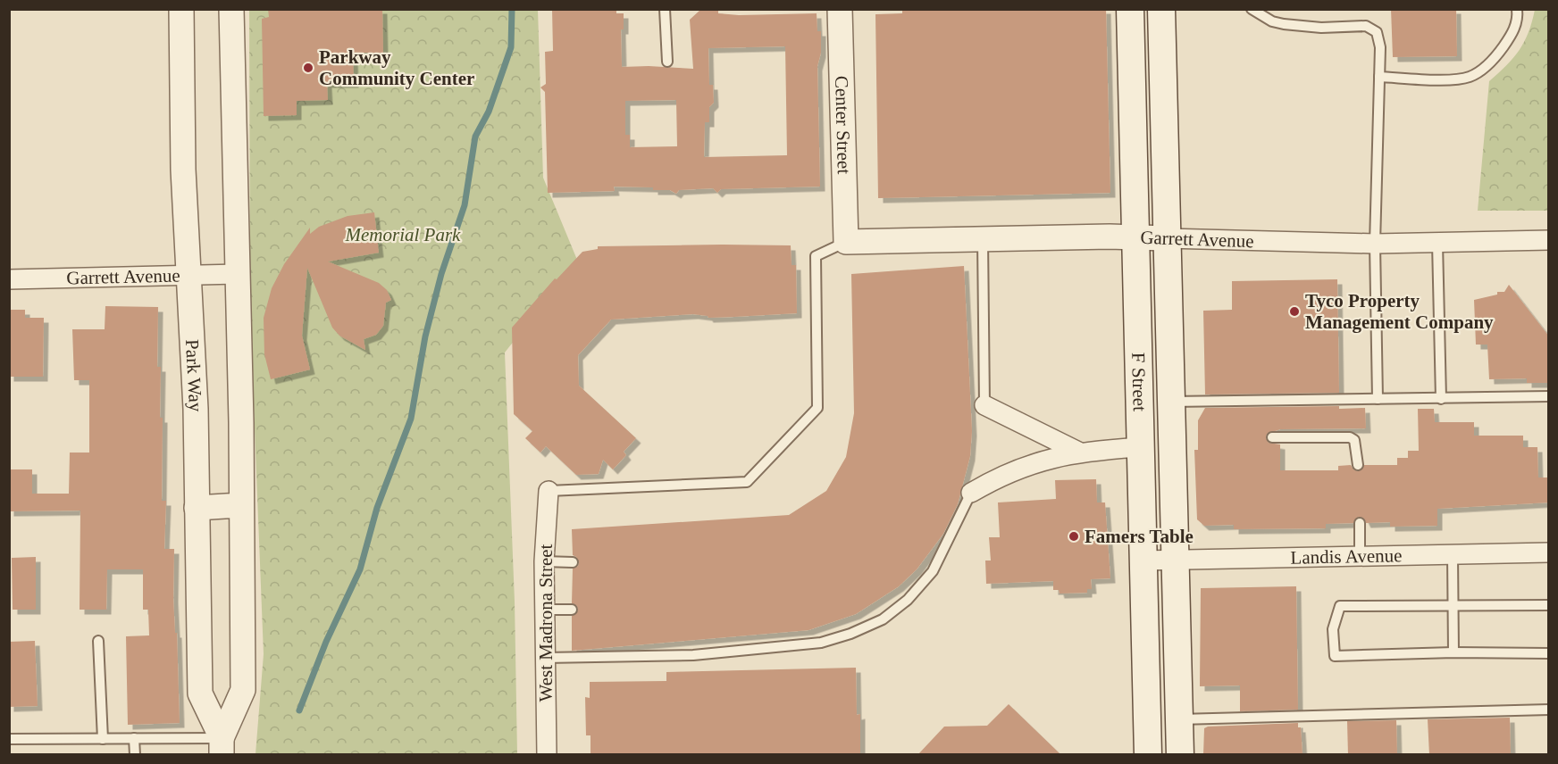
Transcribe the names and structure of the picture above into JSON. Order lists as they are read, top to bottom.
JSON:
{
  "streets": {
    "main road": ["F Street"],
    "street": [
      "Center Street",
      "Garrett Avenue",
      "Park Way",
      "Landis Avenue",
      "West Madrona Street"
    ]
  },
  "crossings": [
    ["Center Street", "Garrett Avenue"],
    ["Garrett Avenue", "Park Way"],
    ["Garrett Avenue", "F Street"],
    ["F Street", "Landis Avenue"]
  ],
  "parks": ["Memorial Park"],
  "places": ["Parkway Community Center", "Tyco Property Management Company", "Famers Table"]
}
